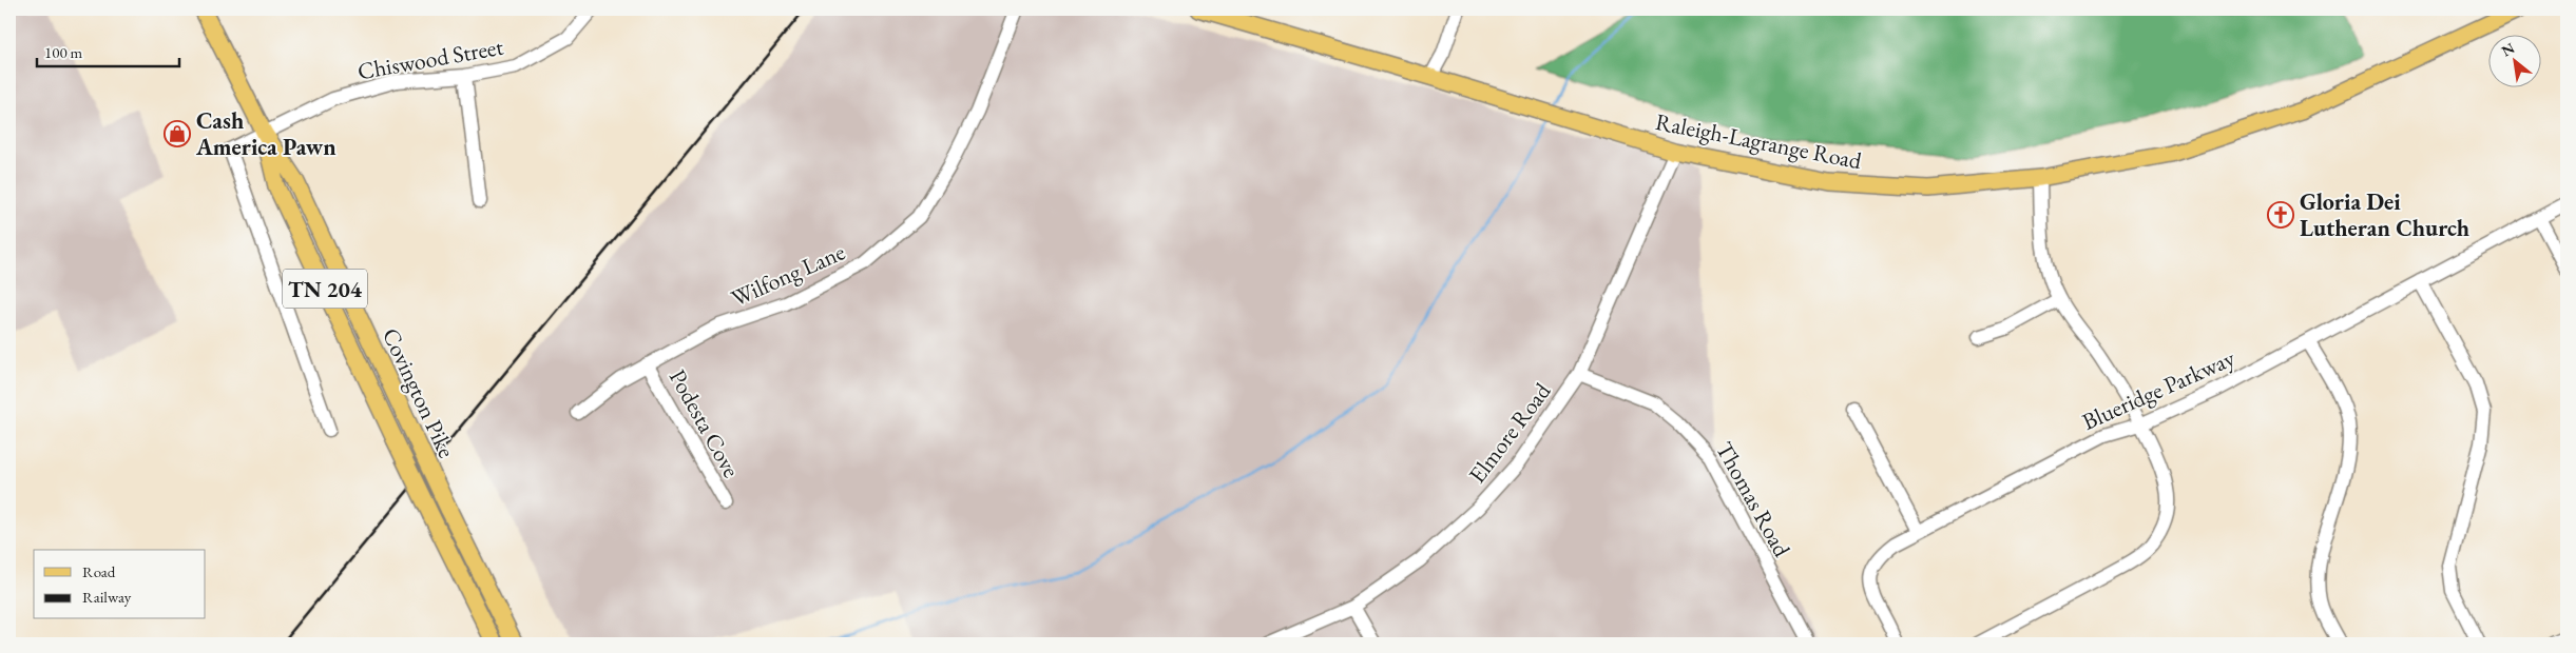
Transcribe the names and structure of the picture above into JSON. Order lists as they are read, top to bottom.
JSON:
{
  "streets": {
    "main road": ["Raleigh-Lagrange Road", "TN 204", "Covington Pike"],
    "street": [
      "Chiswood Street",
      "Wilfong Lane",
      "Blueridge Parkway",
      "Podesta Cove",
      "Elmore Road",
      "Thomas Road"
    ]
  },
  "crossings": [
    ["Chiswood Street", "Covington Pike"],
    ["Raleigh-Lagrange Road", "Elmore Road"],
    ["Wilfong Lane", "Podesta Cove"],
    ["Elmore Road", "Thomas Road"]
  ],
  "places": {
    "shop": ["Cash America Pawn"],
    "church": ["Gloria Dei Lutheran Church"]
  },
  "legend": ["Road", "Railway"],
  "scale_bar": "100 m",
  "north": "top left"
}
